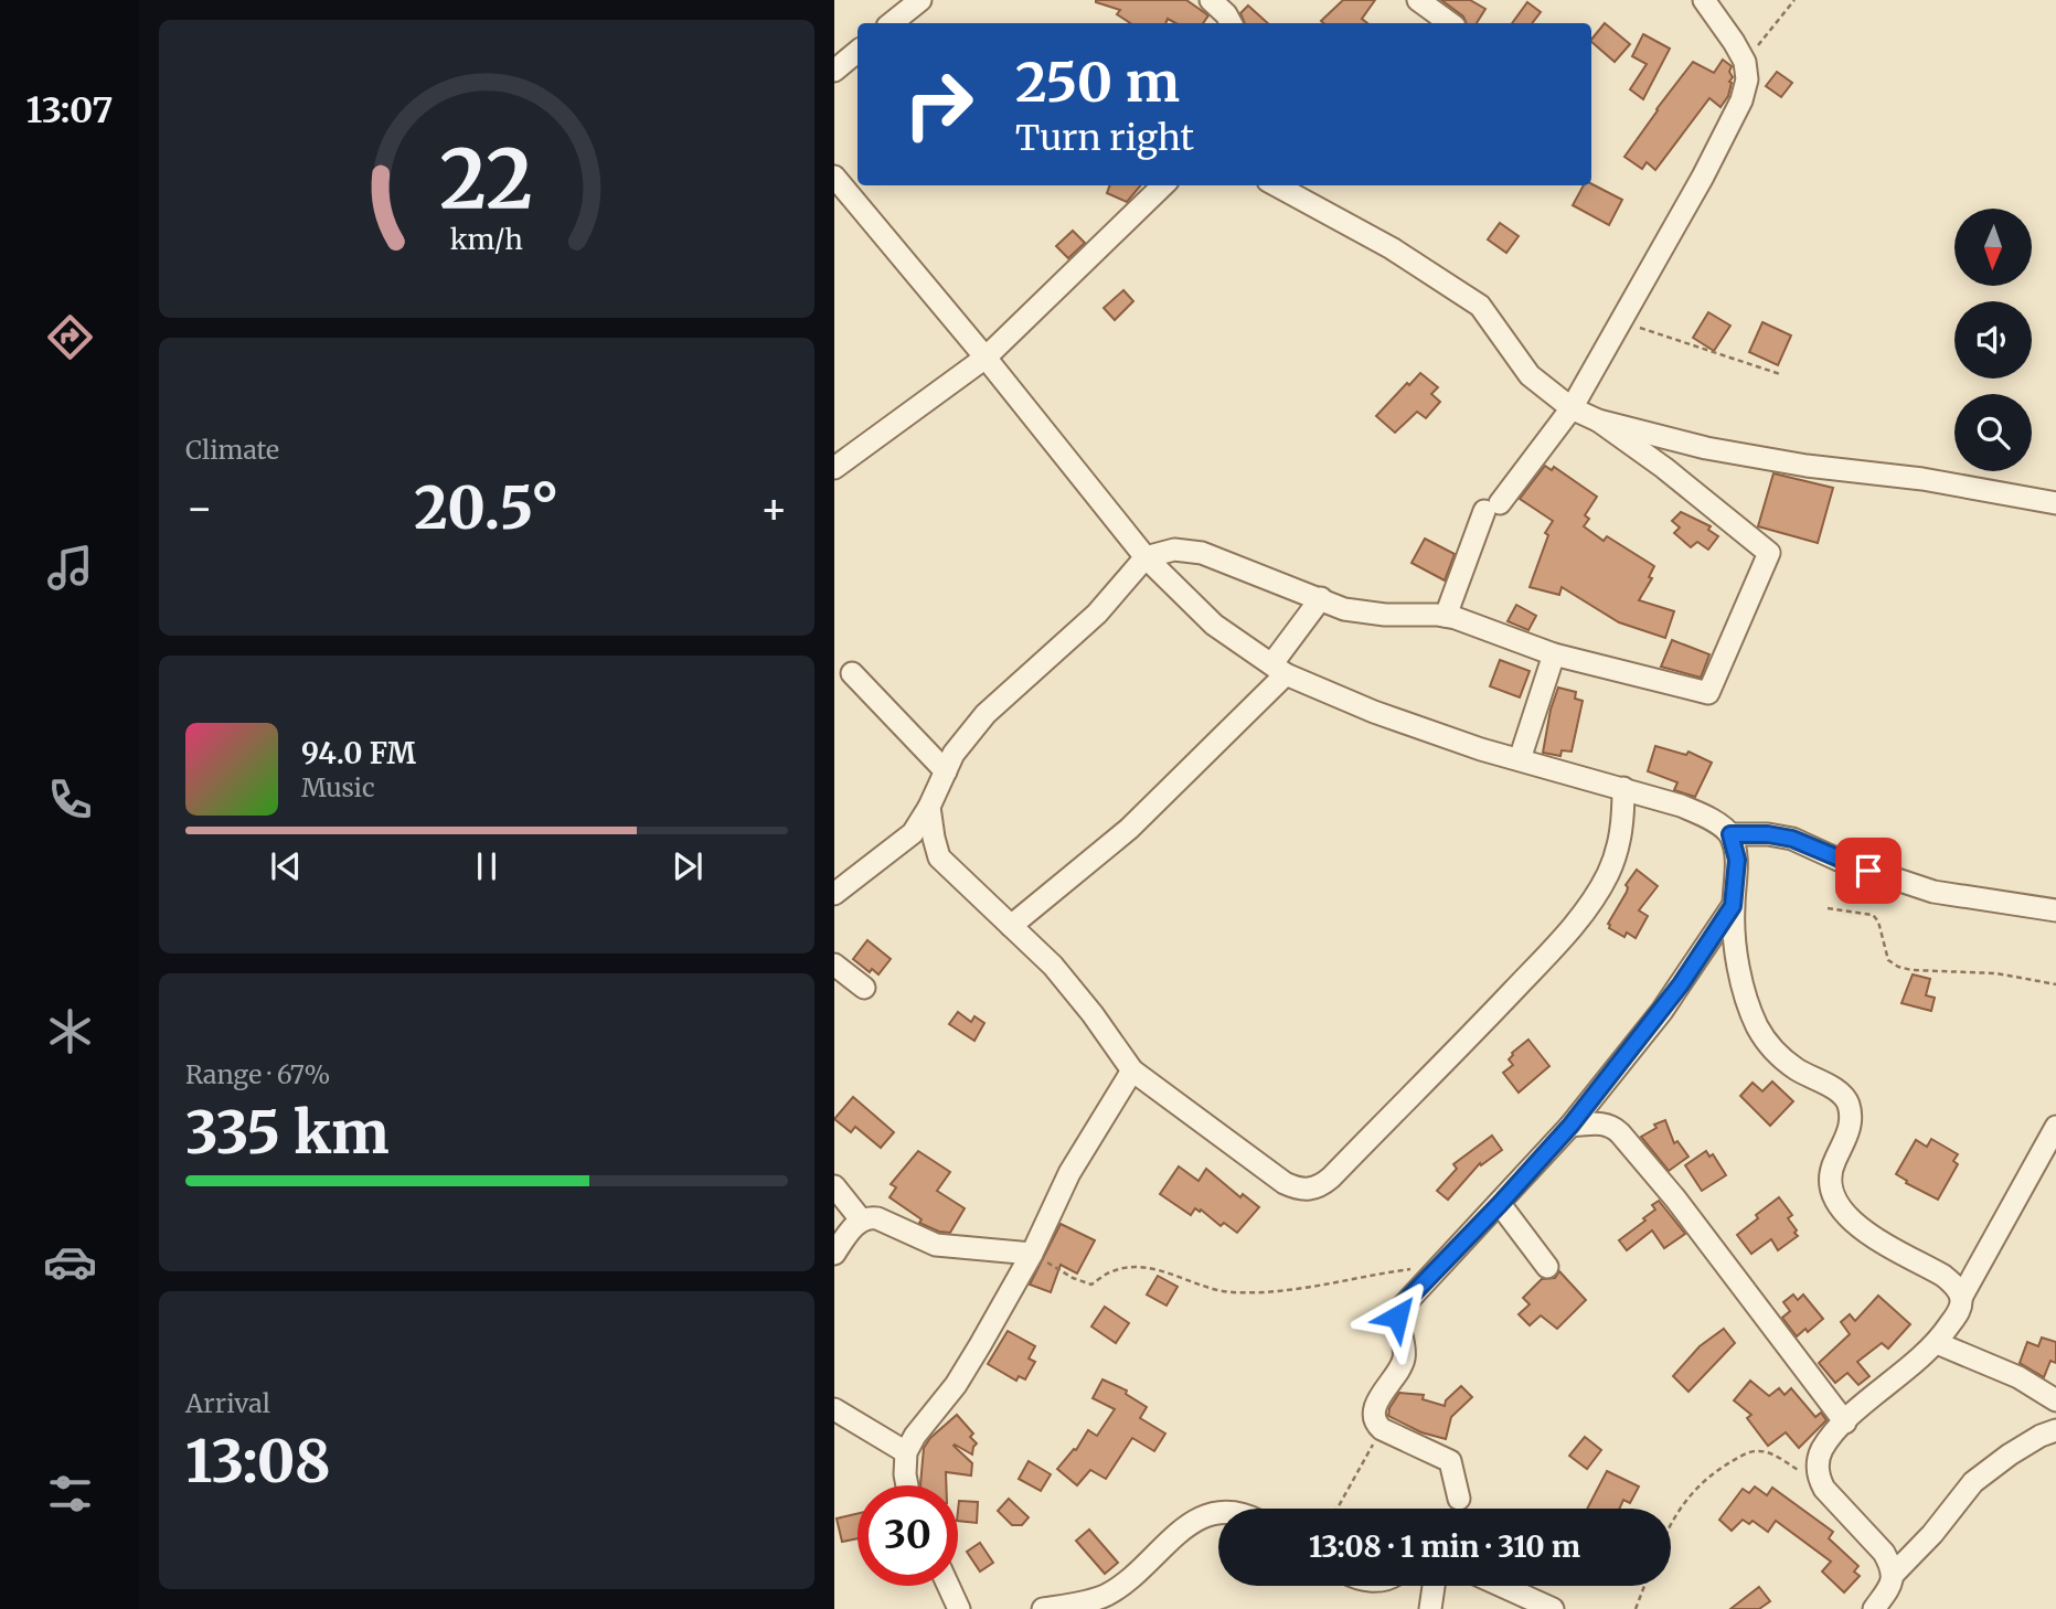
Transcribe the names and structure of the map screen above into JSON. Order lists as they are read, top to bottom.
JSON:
{
  "north": "bottom",
  "page": {
    "tabs": "13:07",
    "turn": ["250 m", "Turn right"],
    "tile": [
      "Climate",
      ["Range · 67%", "335 km"],
      ["Arrival", "13:08"]
    ],
    "heat": ["−", "20.5°", "+"],
    "song": ["94.0 FM", "Music"],
    "limit": "30",
    "trip": "13:08 · 1 min · 310 m",
    "gauge": ["22", "km/h"]
  }
}
